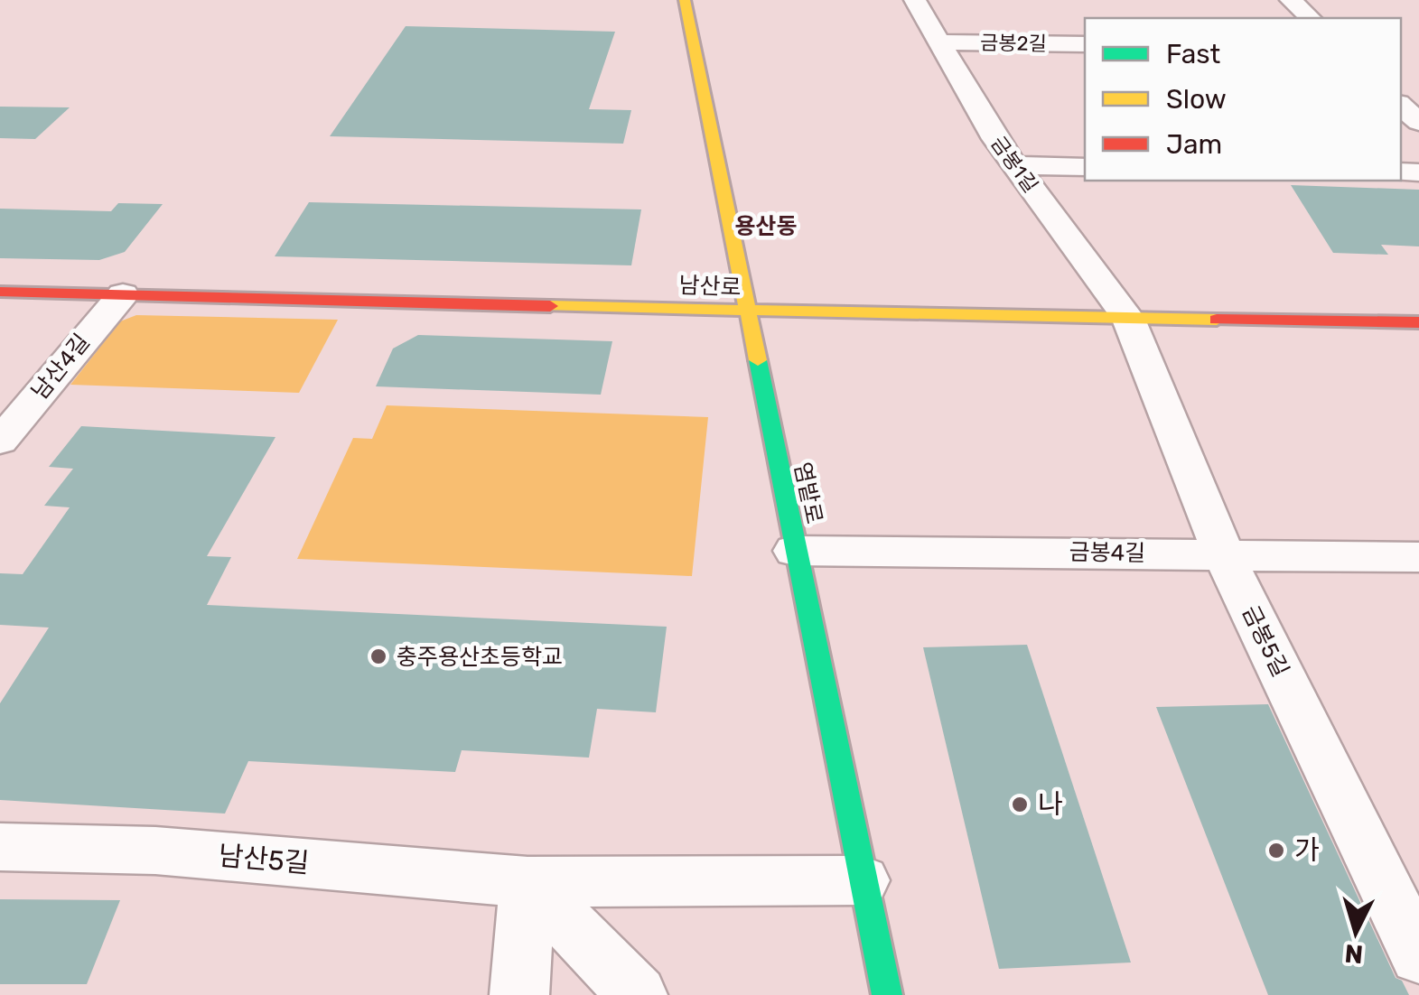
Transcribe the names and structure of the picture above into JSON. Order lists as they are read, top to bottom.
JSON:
{
  "streets": {
    "street": [
      "금봉2길",
      "금봉1길",
      "남산로",
      "남산4길",
      "염밭로",
      "금봉4길",
      "금봉5길",
      "남산5길"
    ]
  },
  "crossings": [
    ["금봉2길", "금봉1길"],
    ["금봉1길", "남산로"],
    ["금봉1길", "금봉5길"],
    ["남산로", "남산4길"],
    ["남산로", "염밭로"],
    ["남산로", "금봉5길"],
    ["염밭로", "금봉4길"],
    ["염밭로", "남산5길"],
    ["금봉4길", "금봉5길"]
  ],
  "districts": ["용산동"],
  "places": ["충주용산초등학교", "나", "가"],
  "legend": ["Fast", "Slow", "Jam"],
  "north": "bottom"
}
